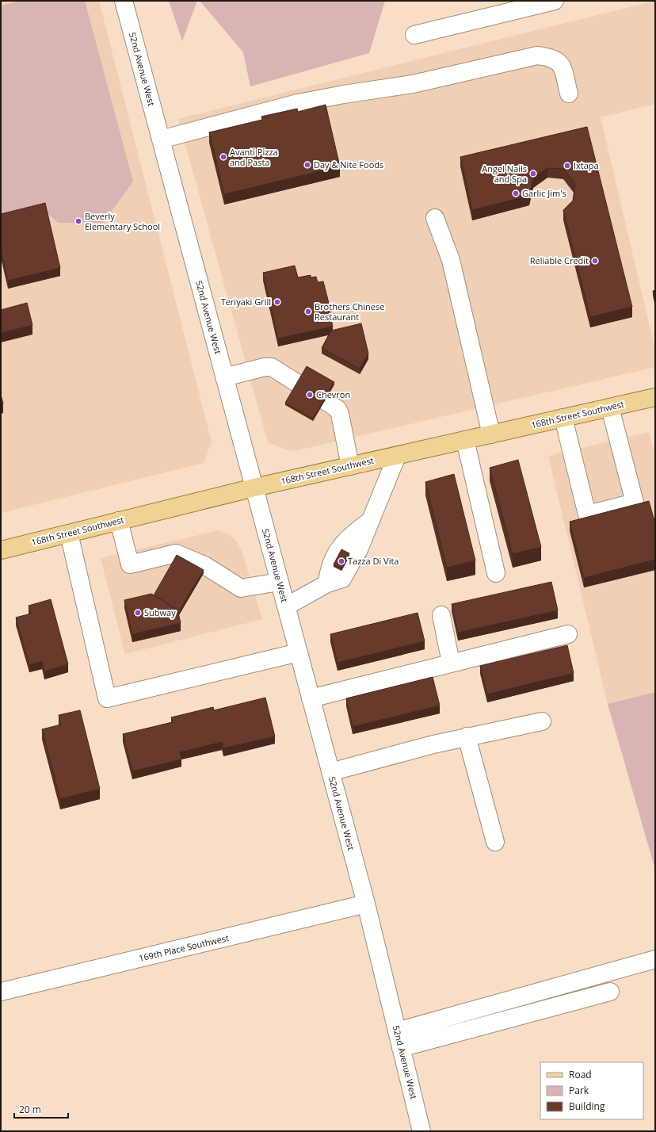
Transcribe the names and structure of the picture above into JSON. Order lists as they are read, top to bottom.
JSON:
{
  "streets": {
    "main road": ["168th Street Southwest"],
    "street": ["52nd Avenue West", "169th Place Southwest"]
  },
  "crossings": [
    ["52nd Avenue West", "168th Street Southwest"],
    ["52nd Avenue West", "169th Place Southwest"]
  ],
  "places": [
    "Avanti Pizza and Pasta",
    "Day & Nite Foods",
    "Ixtapa",
    "Angel Nails and Spa",
    "Garlic Jim's",
    "Beverly Elementary School",
    "Reliable Credit",
    "Teriyaki Grill",
    "Brothers Chinese Restaurant",
    "Chevron",
    "Tazza Di Vita",
    "Subway"
  ],
  "legend": ["Road", "Park", "Building"],
  "scale_bar": "20 m"
}
